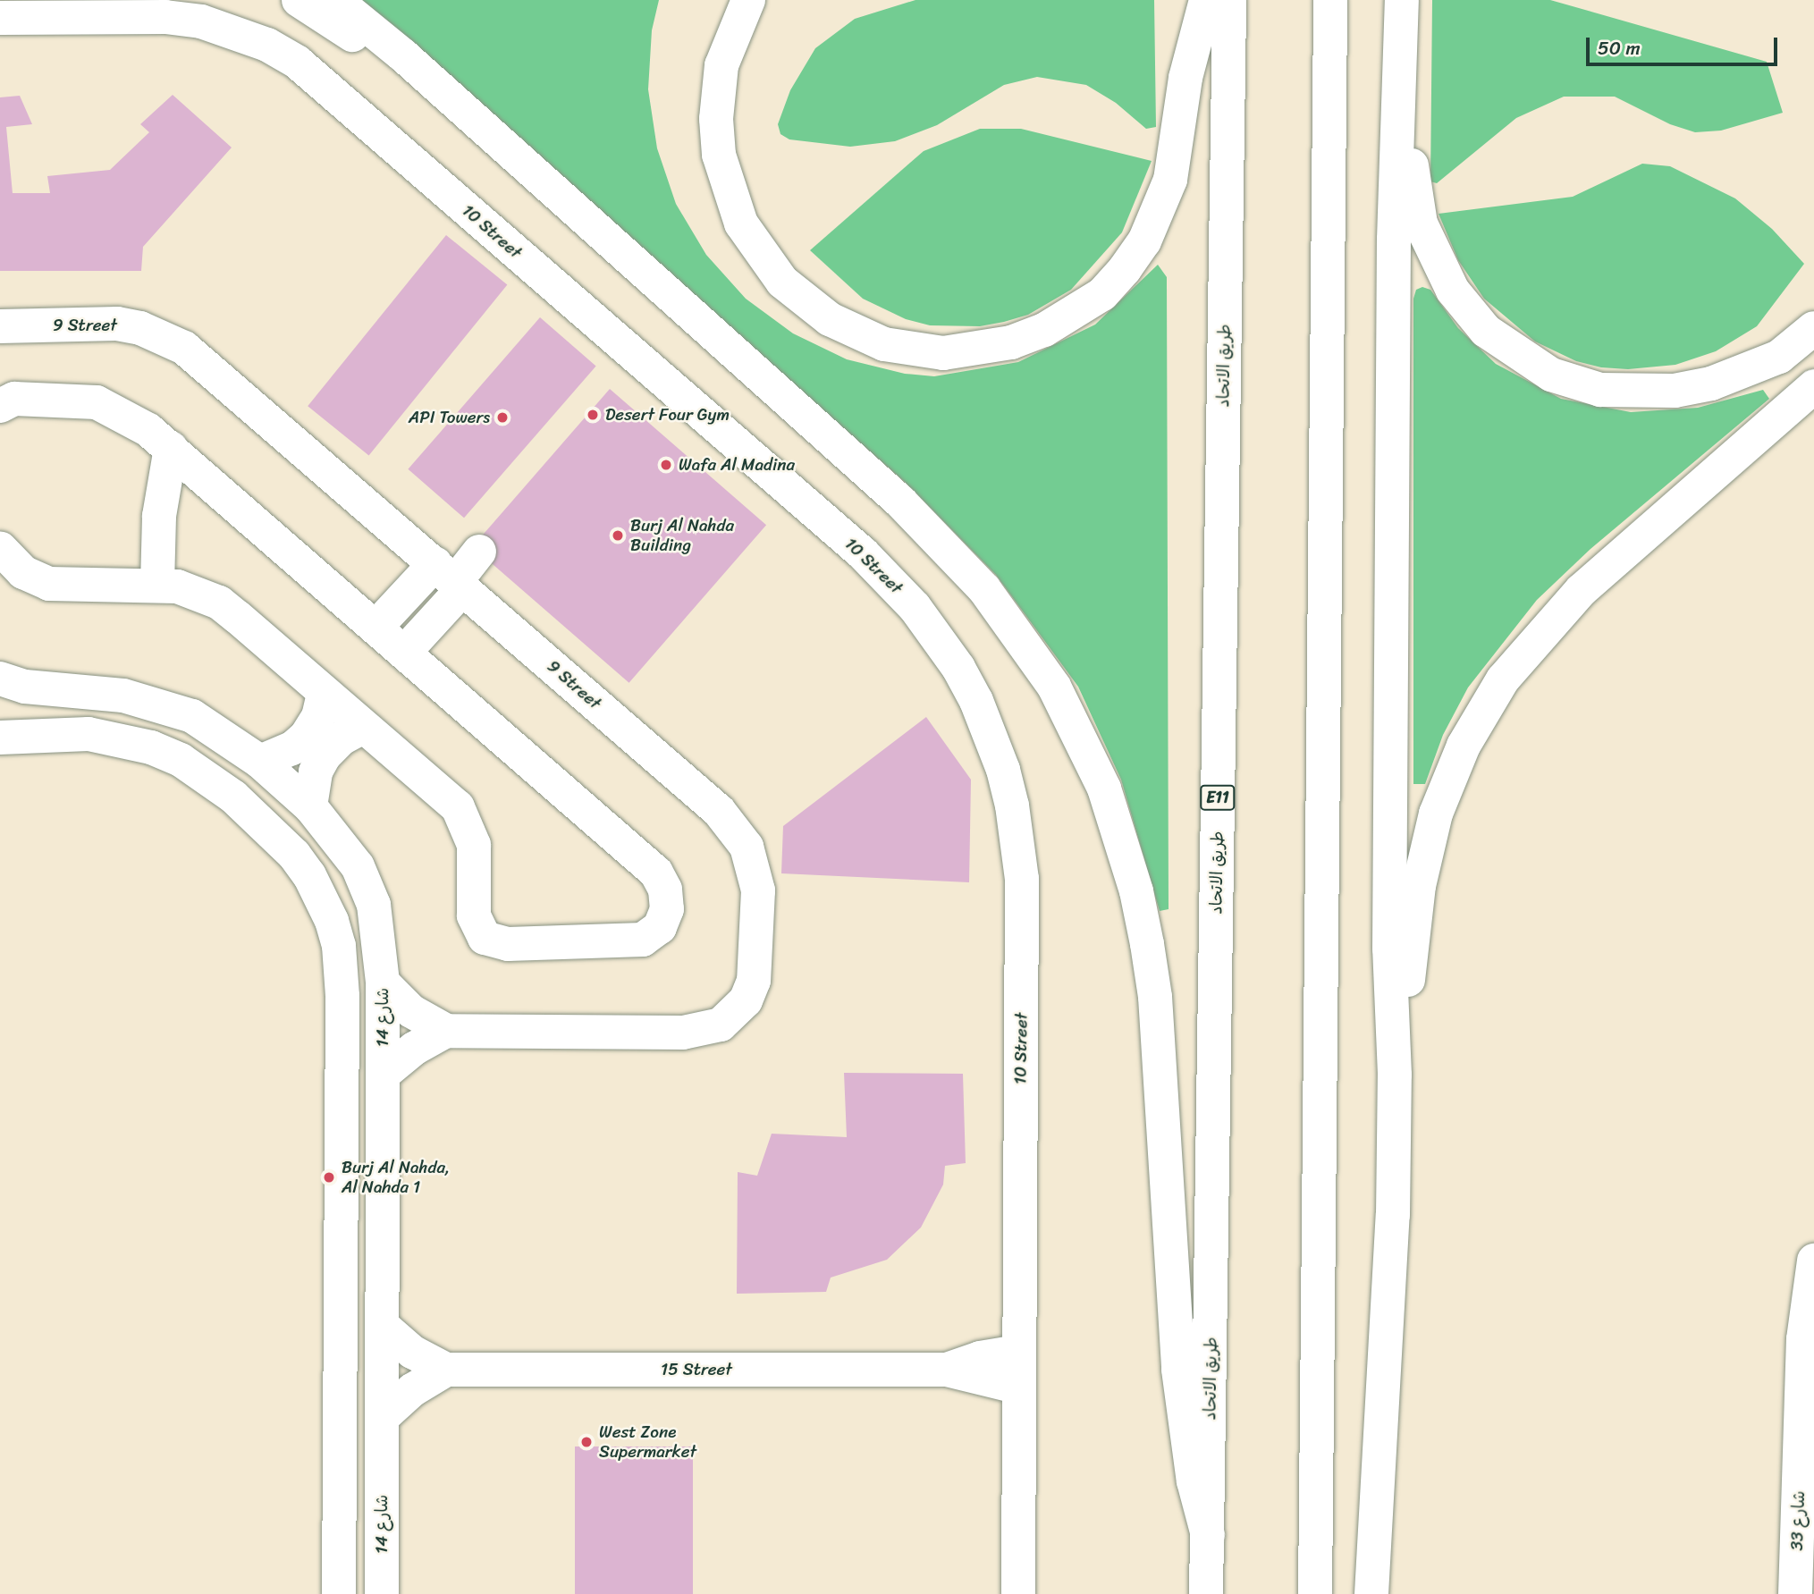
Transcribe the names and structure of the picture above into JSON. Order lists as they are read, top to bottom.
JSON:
{
  "streets": {
    "main road": [
      "10 Street",
      "9 Street",
      "طريق الاتحاد",
      "E11",
      "شارع 14",
      "15 Street",
      "شارع 33"
    ]
  },
  "places": [
    "Desert Four Gym",
    "API Towers",
    "Wafa Al Madina",
    "Burj Al Nahda Building",
    "Burj Al Nahda, Al Nahda 1",
    "West Zone Supermarket"
  ],
  "scale_bar": "50 m"
}
